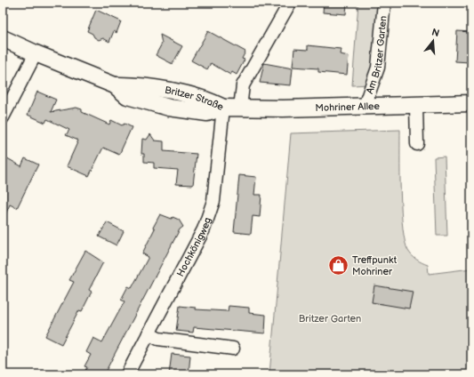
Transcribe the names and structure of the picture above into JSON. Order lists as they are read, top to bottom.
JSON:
{
  "streets": {
    "main road": ["Britzer Straße", "Mohriner Allee"],
    "street": ["Am Britzer Garten", "Hochkönigweg"]
  },
  "crossings": [
    ["Am Britzer Garten", "Mohriner Allee"],
    ["Britzer Straße", "Mohriner Allee"],
    ["Britzer Straße", "Hochkönigweg"],
    ["Mohriner Allee", "Hochkönigweg"]
  ],
  "parks": ["Britzer Garten"],
  "places": {
    "shop": ["Treffpunkt Mohriner"]
  },
  "north": "top"
}
